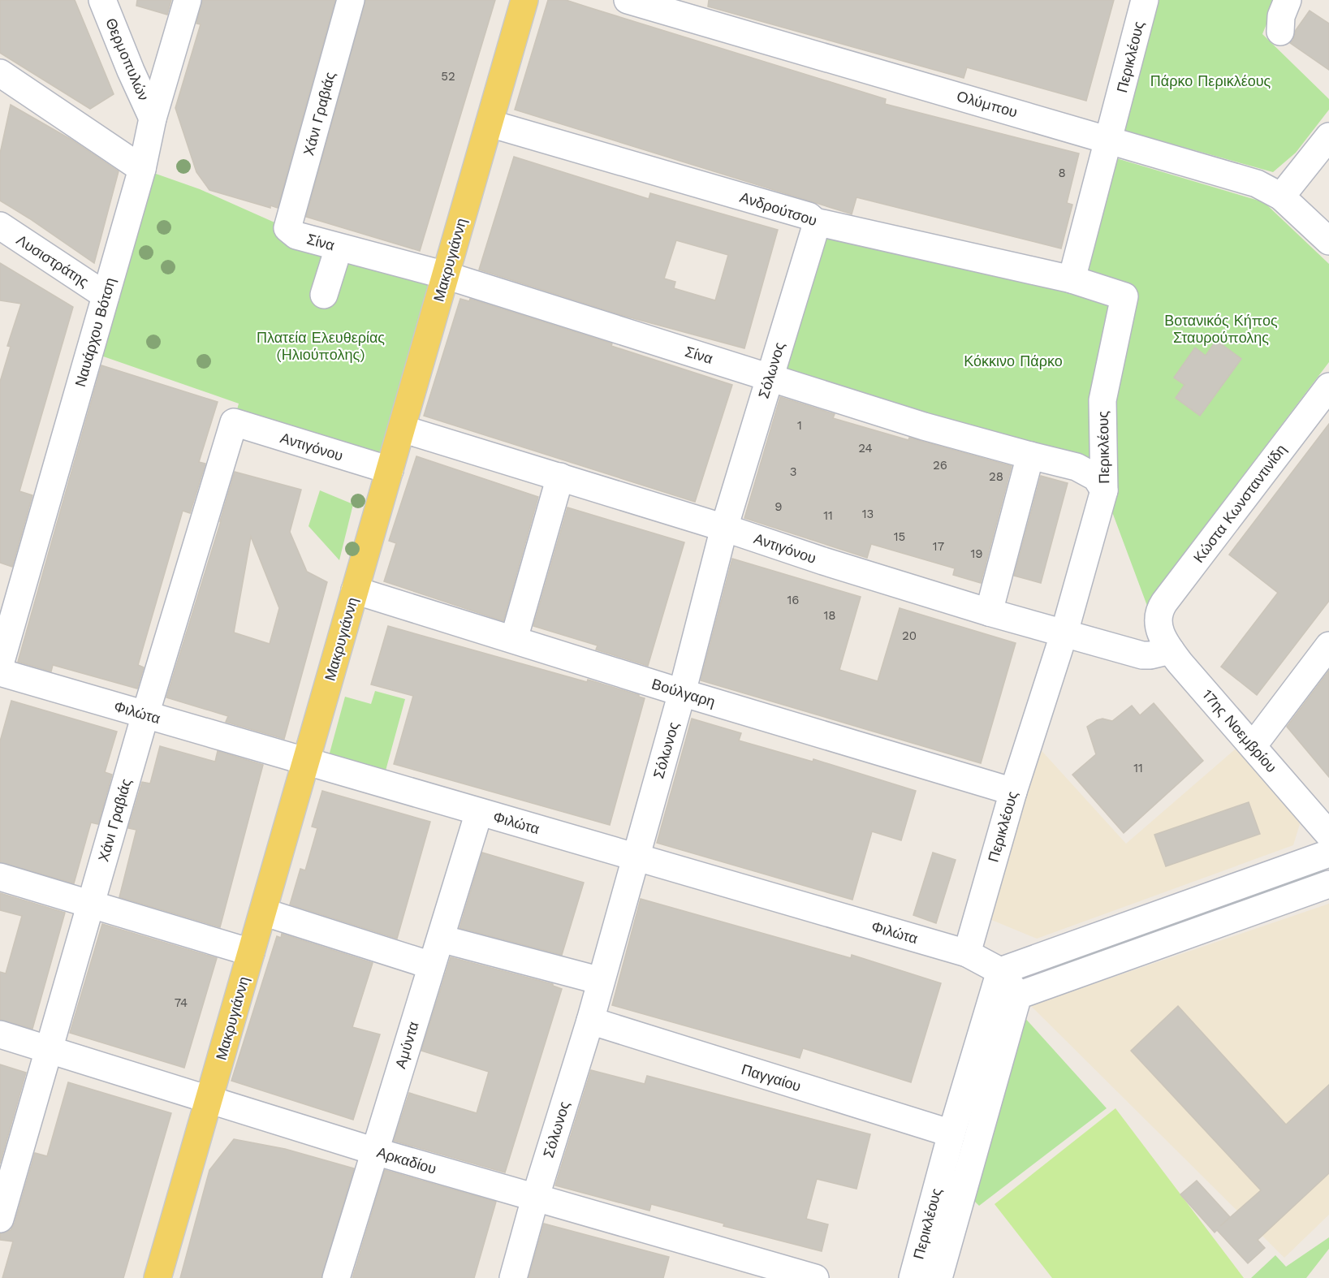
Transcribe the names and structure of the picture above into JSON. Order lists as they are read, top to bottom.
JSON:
{
  "streets": {
    "main road": ["Μακρυγιάννη"],
    "street": [
      "Περικλέους",
      "Θερμοπυλών",
      "Ολύμπου",
      "Χάνι Γραβιάς",
      "Ανδρούτσου",
      "Σίνα",
      "Λυσιστράτης",
      "Ναυάρχου Βότση",
      "Σόλωνος",
      "Αντιγόνου",
      "Κώστα Κωνσταντινίδη",
      "Βούλγαρη",
      "Φιλώτα",
      "17ης Νοεμβρίου",
      "Αμύντα",
      "Παγγαίου",
      "Αρκαδίου"
    ]
  },
  "crossings": [
    ["Περικλέους", "Ολύμπου"],
    ["Περικλέους", "Ανδρούτσου"],
    ["Περικλέους", "Σίνα"],
    ["Περικλέους", "Αντιγόνου"],
    ["Περικλέους", "Βούλγαρη"],
    ["Περικλέους", "Φιλώτα"],
    ["Περικλέους", "Παγγαίου"],
    ["Θερμοπυλών", "Ναυάρχου Βότση"],
    ["Χάνι Γραβιάς", "Σίνα"],
    ["Χάνι Γραβιάς", "Αντιγόνου"],
    ["Χάνι Γραβιάς", "Φιλώτα"],
    ["Χάνι Γραβιάς", "Αρκαδίου"],
    ["Ανδρούτσου", "Μακρυγιάννη"],
    ["Ανδρούτσου", "Σόλωνος"],
    ["Σίνα", "Μακρυγιάννη"],
    ["Σίνα", "Σόλωνος"],
    ["Μακρυγιάννη", "Αντιγόνου"],
    ["Μακρυγιάννη", "Βούλγαρη"],
    ["Μακρυγιάννη", "Φιλώτα"],
    ["Μακρυγιάννη", "Αρκαδίου"],
    ["Λυσιστράτης", "Ναυάρχου Βότση"],
    ["Σόλωνος", "Αντιγόνου"],
    ["Σόλωνος", "Βούλγαρη"],
    ["Σόλωνος", "Φιλώτα"],
    ["Σόλωνος", "Παγγαίου"],
    ["Σόλωνος", "Αρκαδίου"],
    ["Αντιγόνου", "17ης Νοεμβρίου"],
    ["Κώστα Κωνσταντινίδη", "17ης Νοεμβρίου"],
    ["Φιλώτα", "Αμύντα"],
    ["Αμύντα", "Αρκαδίου"]
  ],
  "parks": [
    "Πάρκο Περικλέους",
    "Βοτανικός Κήπος Σταυρούπολης",
    "Πλατεία Ελευθερίας (Ηλιούπολης)",
    "Κόκκινο Πάρκο"
  ],
  "house_numbers": [
    "52",
    "8",
    "1",
    "24",
    "26",
    "3",
    "28",
    "9",
    "13",
    "11",
    "15",
    "17",
    "19",
    "16",
    "18",
    "20",
    "11",
    "74"
  ]
}
